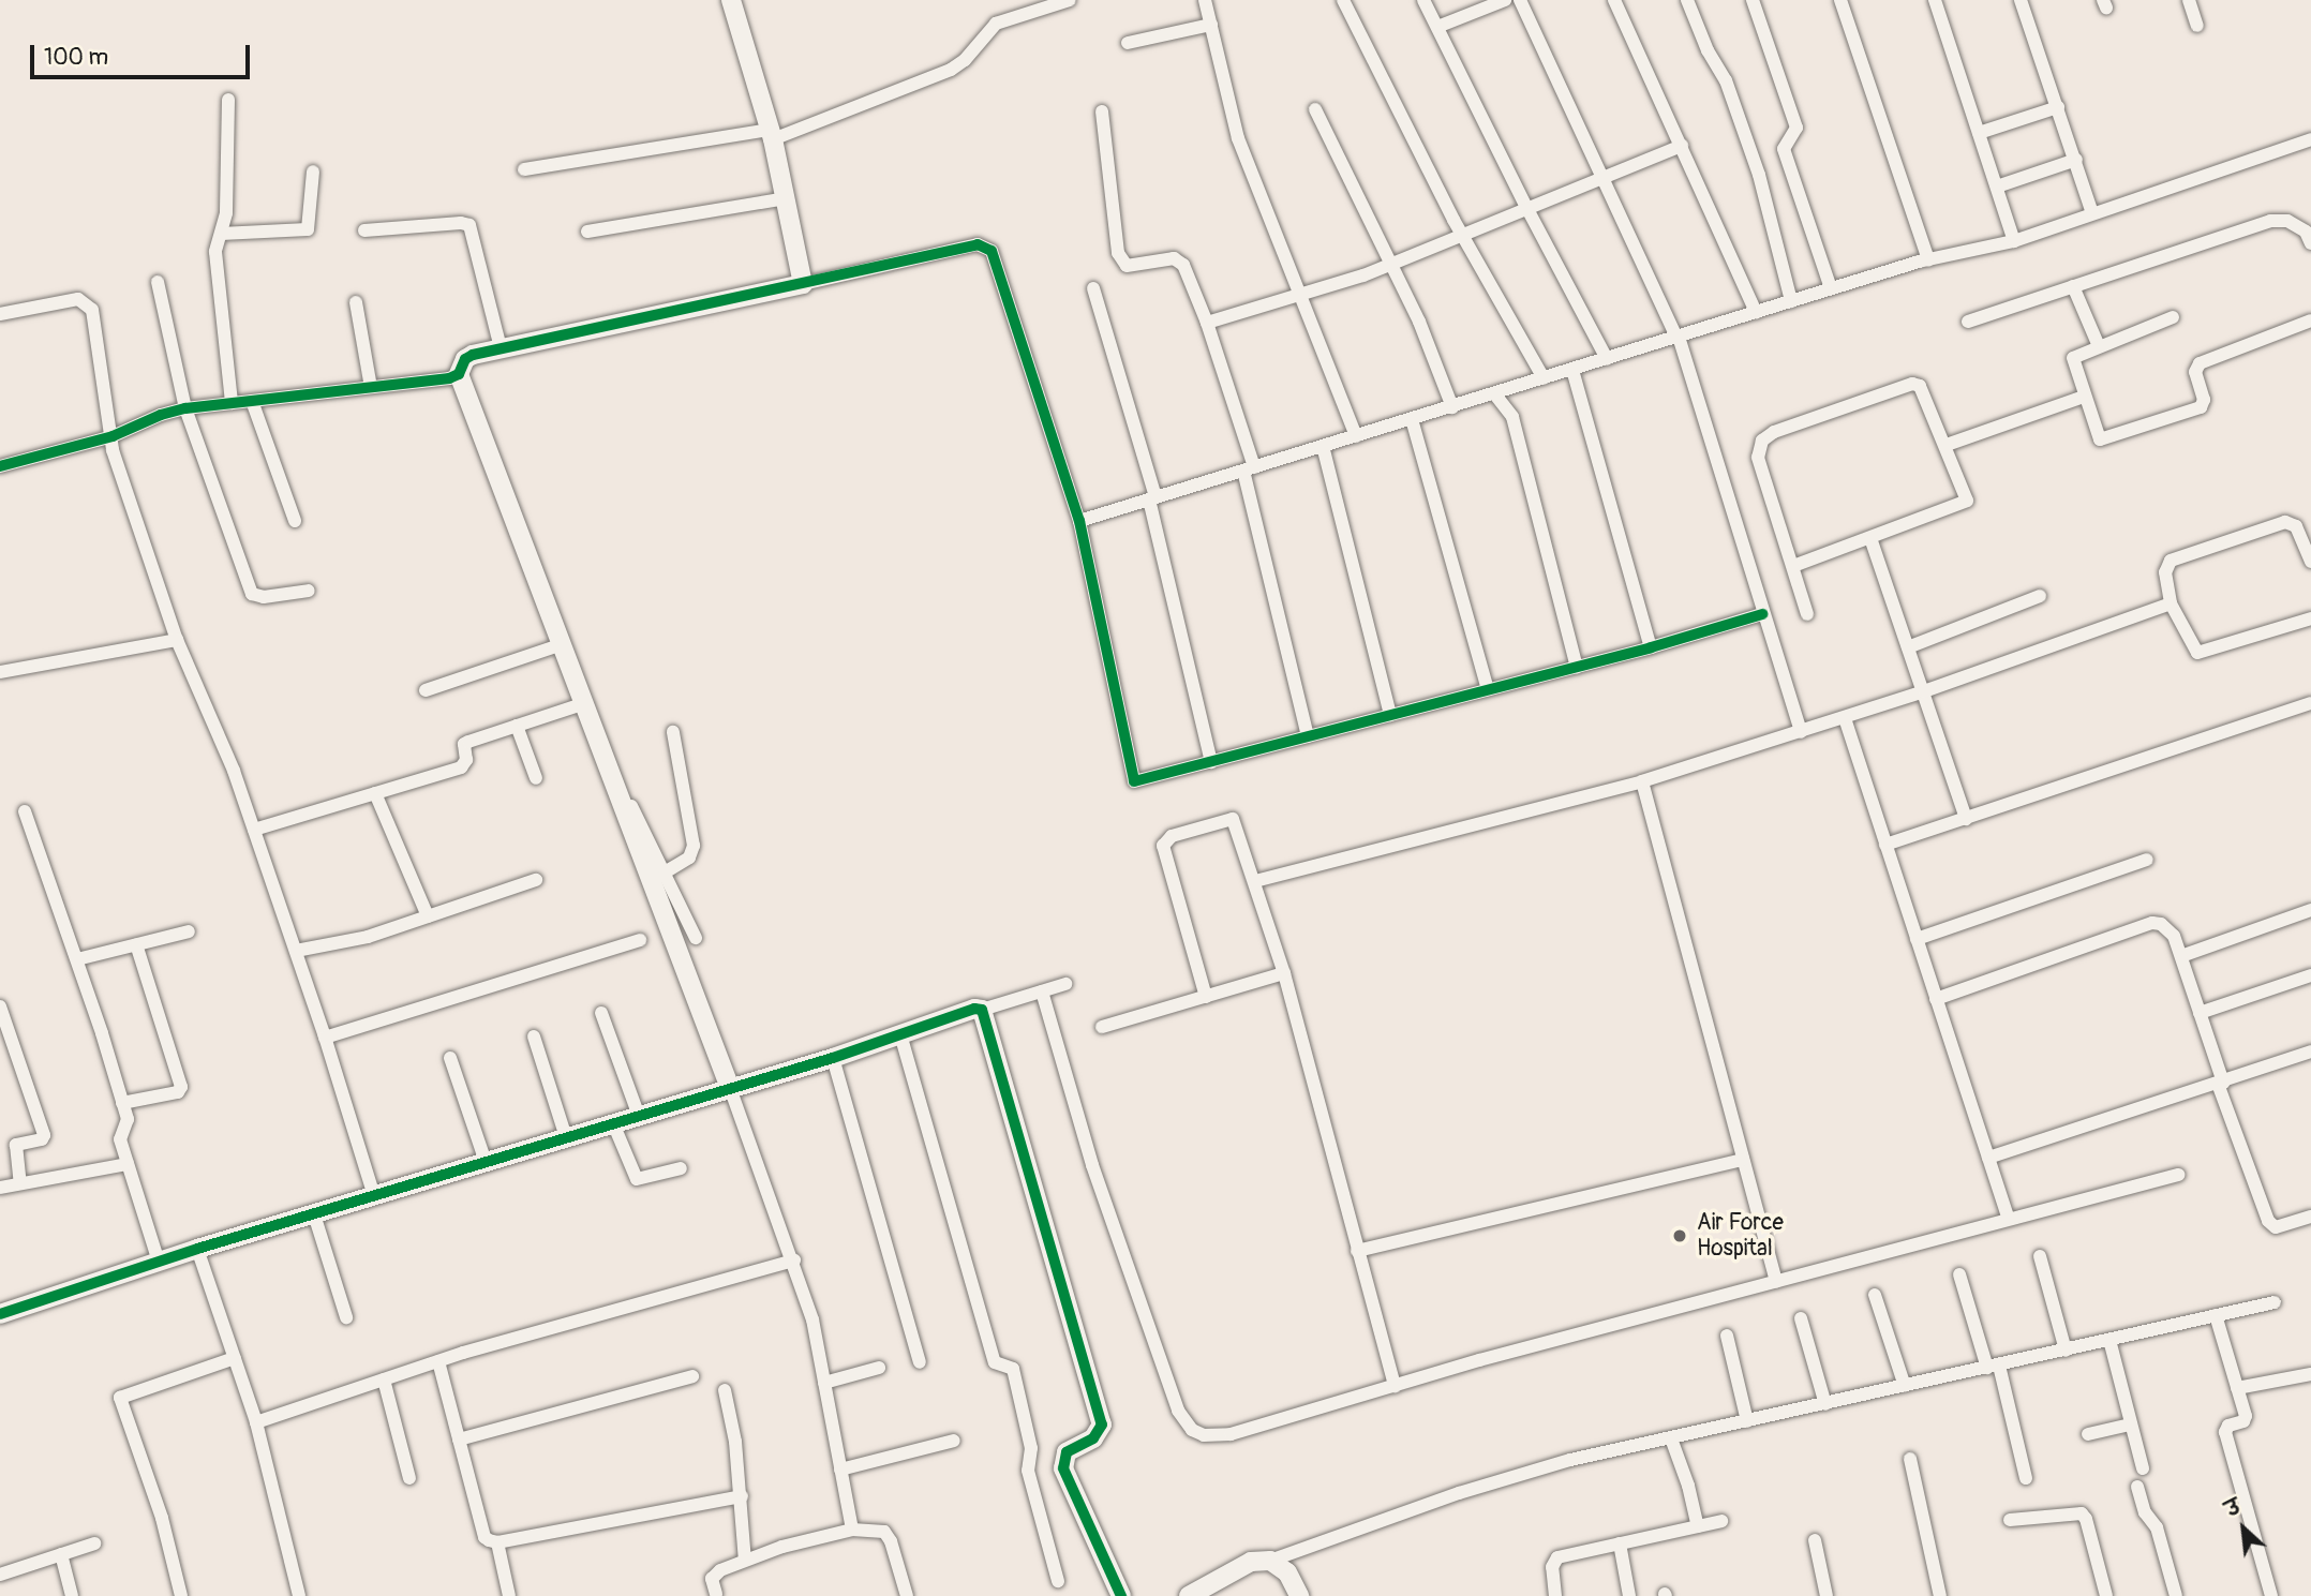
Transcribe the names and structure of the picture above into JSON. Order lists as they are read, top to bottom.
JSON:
{
  "places": ["Air Force Hospital"],
  "scale_bar": "100 m",
  "north": "top left"
}
